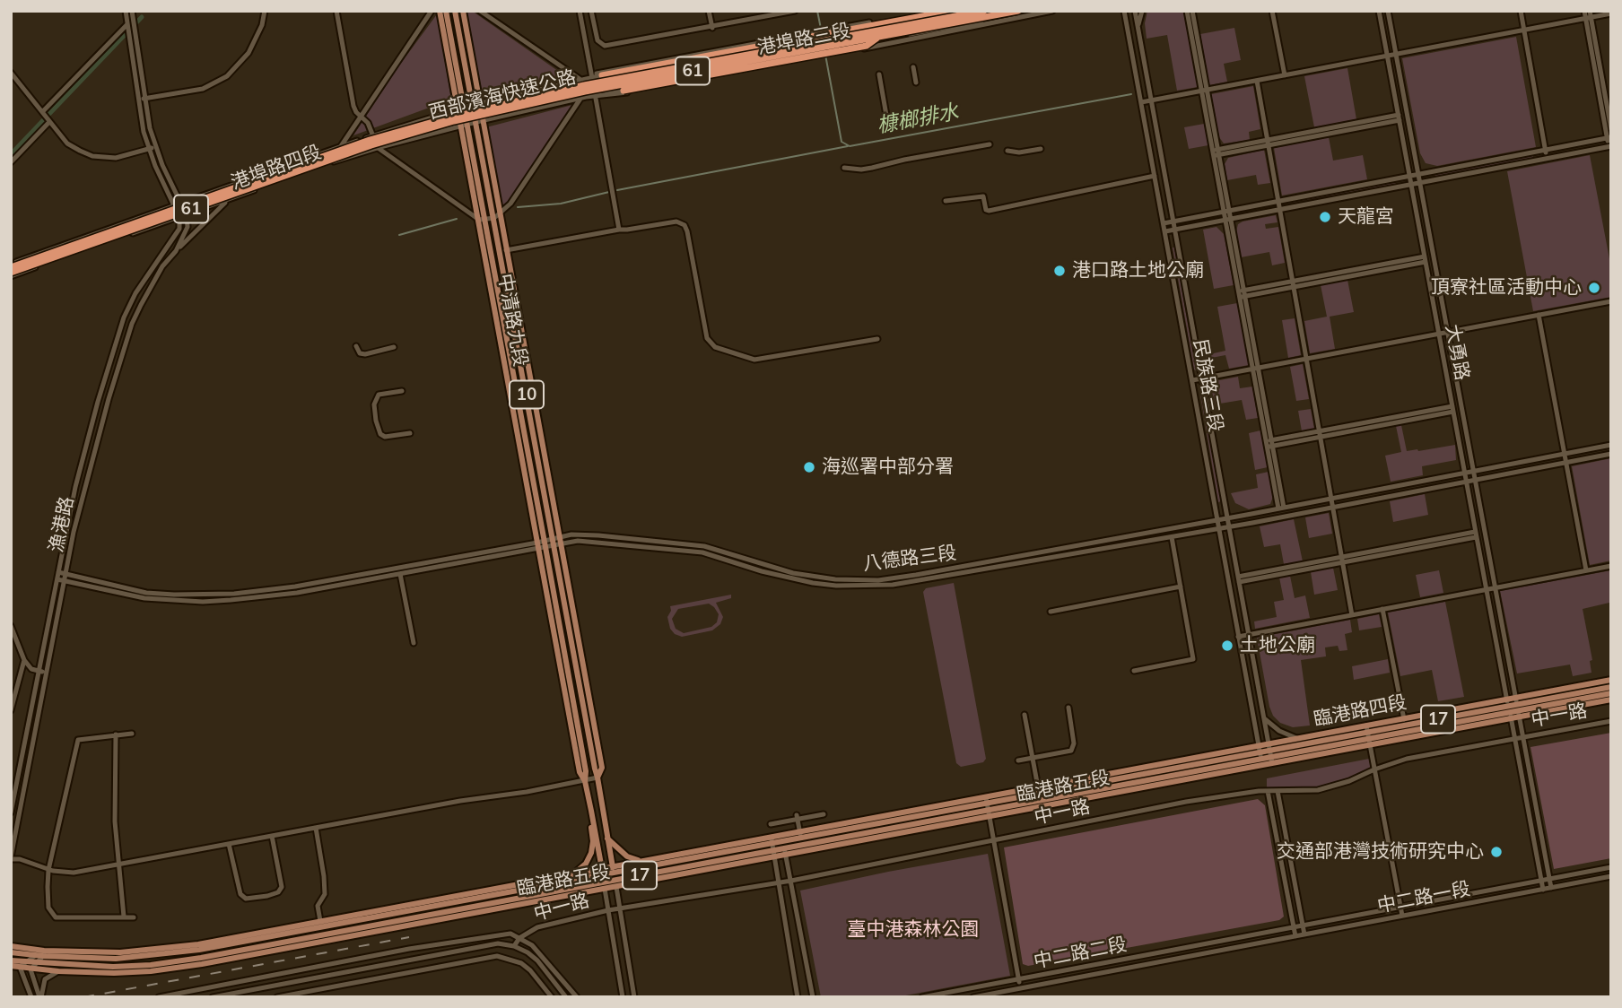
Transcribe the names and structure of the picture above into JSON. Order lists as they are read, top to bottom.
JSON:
{
  "streets": {
    "highway": ["61", "西部濱海快速公路"],
    "main road": [
      "中清路九段",
      "10",
      "臨港路四段",
      "17",
      "臨港路五段"
    ],
    "street": [
      "港埠路三段",
      "港埠路四段",
      "大勇路",
      "民族路三段",
      "漁港路",
      "八德路三段",
      "中一路",
      "中二路一段",
      "中二路二段"
    ]
  },
  "crossings": [
    ["港埠路三段", "港埠路四段"],
    ["港埠路三段", "中清路九段"],
    ["西部濱海快速公路", "港埠路四段"],
    ["港埠路四段", "中清路九段"],
    ["港埠路四段", "漁港路"],
    ["中清路九段", "八德路三段"],
    ["中清路九段", "中一路"],
    ["中清路九段", "臨港路五段"],
    ["大勇路", "八德路三段"],
    ["大勇路", "臨港路四段"],
    ["大勇路", "中一路"],
    ["大勇路", "中二路一段"],
    ["民族路三段", "八德路三段"],
    ["民族路三段", "臨港路四段"],
    ["民族路三段", "臨港路五段"],
    ["臨港路四段", "臨港路五段"],
    ["中二路一段", "中二路二段"]
  ],
  "water": ["槺榔排水"],
  "parks": ["臺中港森林公園"],
  "places": [
    "天龍宮",
    "港口路土地公廟",
    "頂寮社區活動中心",
    "海巡署中部分署",
    "土地公廟",
    "交通部港灣技術研究中心"
  ]
}
